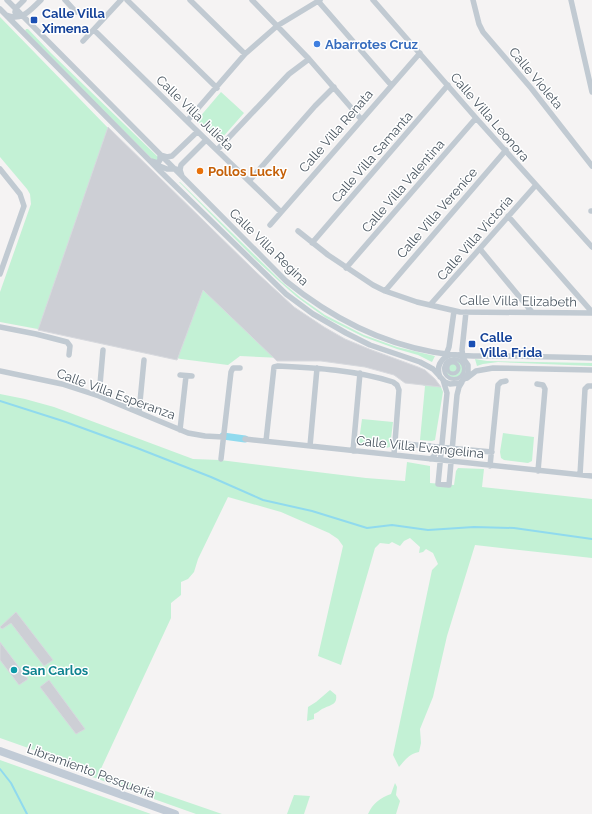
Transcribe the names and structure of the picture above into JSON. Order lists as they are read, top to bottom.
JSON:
{
  "streets": {
    "main road": ["Libramiento Pesquería"],
    "street": [
      "Calle Violeta",
      "Calle Villa Julieta",
      "Calle Villa Leonora",
      "Calle Villa Renata",
      "Calle Villa Samanta",
      "Calle Villa Valentina",
      "Calle Villa Verenice",
      "Calle Villa Victoria",
      "Calle Villa Regina",
      "Calle Villa Elizabeth",
      "Calle Villa Esperanza",
      "Calle Villa Evangelina"
    ]
  },
  "crossings": [
    ["Calle Villa Julieta", "Calle Villa Renata"],
    ["Calle Villa Leonora", "Calle Villa Renata"],
    ["Calle Villa Leonora", "Calle Villa Samanta"],
    ["Calle Villa Leonora", "Calle Villa Valentina"],
    ["Calle Villa Leonora", "Calle Villa Verenice"],
    ["Calle Villa Leonora", "Calle Villa Victoria"],
    ["Calle Villa Samanta", "Calle Villa Elizabeth"],
    ["Calle Villa Valentina", "Calle Villa Elizabeth"],
    ["Calle Villa Verenice", "Calle Villa Elizabeth"],
    ["Calle Villa Victoria", "Calle Villa Elizabeth"]
  ],
  "places": {
    "transit": ["Calle Villa Ximena", "Calle Villa Frida"],
    "other": ["Abarrotes Cruz", "Pollos Lucky", "San Carlos"]
  }
}
